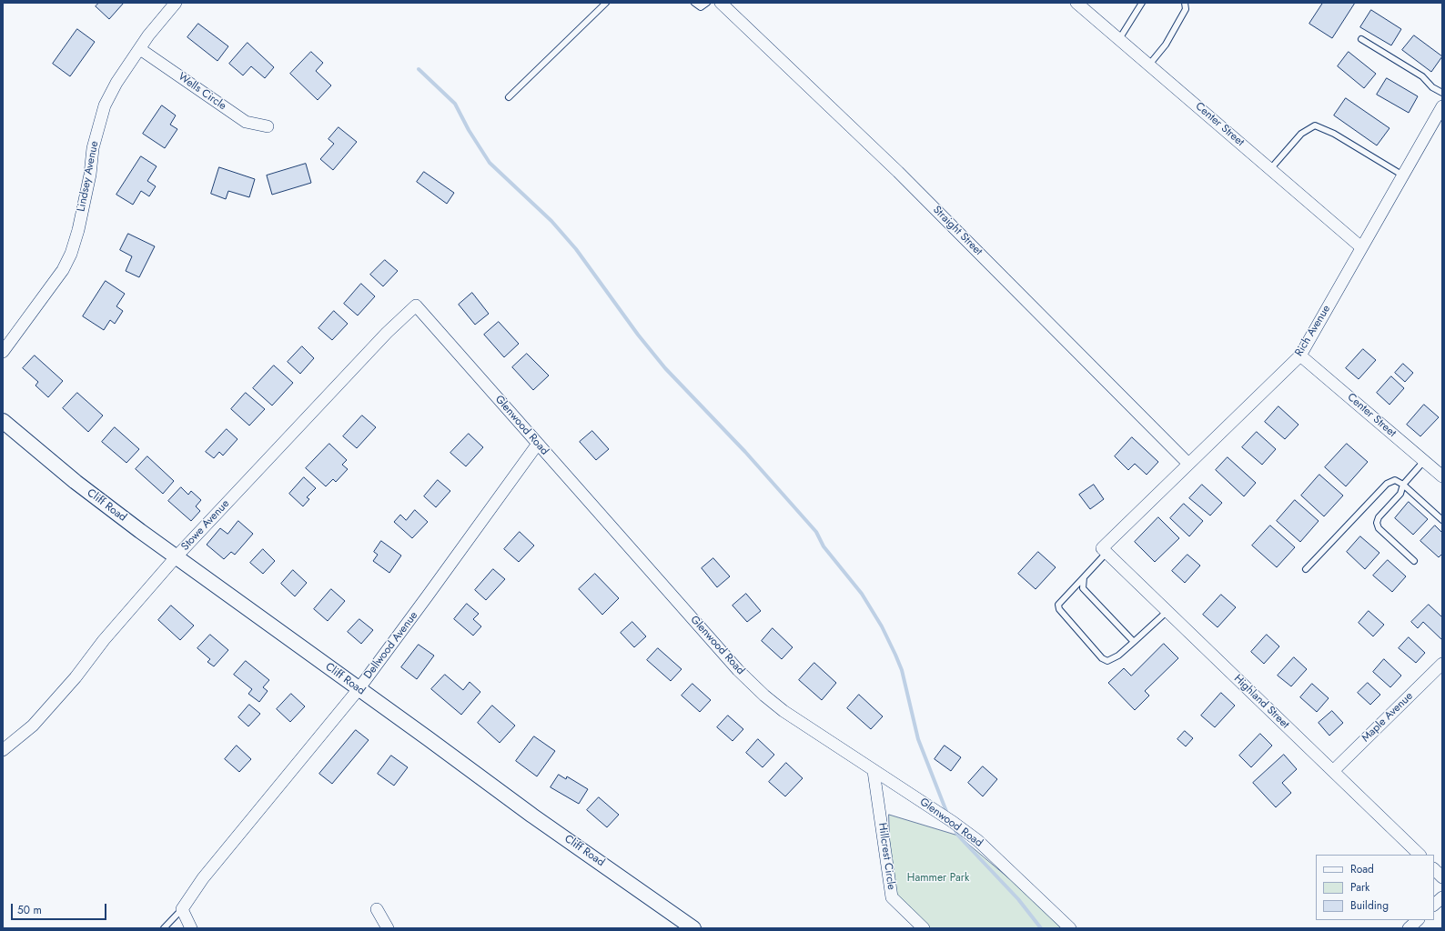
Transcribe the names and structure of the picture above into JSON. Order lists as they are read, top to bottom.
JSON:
{
  "streets": {
    "street": [
      "Wells Circle",
      "Center Street",
      "Lindsey Avenue",
      "Straight Street",
      "Rich Avenue",
      "Glenwood Road",
      "Cliff Road",
      "Stowe Avenue",
      "Dellwood Avenue",
      "Highland Street",
      "Maple Avenue",
      "Hillcrest Circle"
    ]
  },
  "crossings": [
    ["Wells Circle", "Lindsey Avenue"],
    ["Center Street", "Rich Avenue"],
    ["Straight Street", "Rich Avenue"],
    ["Rich Avenue", "Highland Street"],
    ["Glenwood Road", "Stowe Avenue"],
    ["Glenwood Road", "Dellwood Avenue"],
    ["Glenwood Road", "Hillcrest Circle"],
    ["Cliff Road", "Stowe Avenue"],
    ["Cliff Road", "Dellwood Avenue"],
    ["Highland Street", "Maple Avenue"]
  ],
  "parks": ["Hammer Park"],
  "legend": ["Road", "Park", "Building"],
  "scale_bar": "50 m"
}
